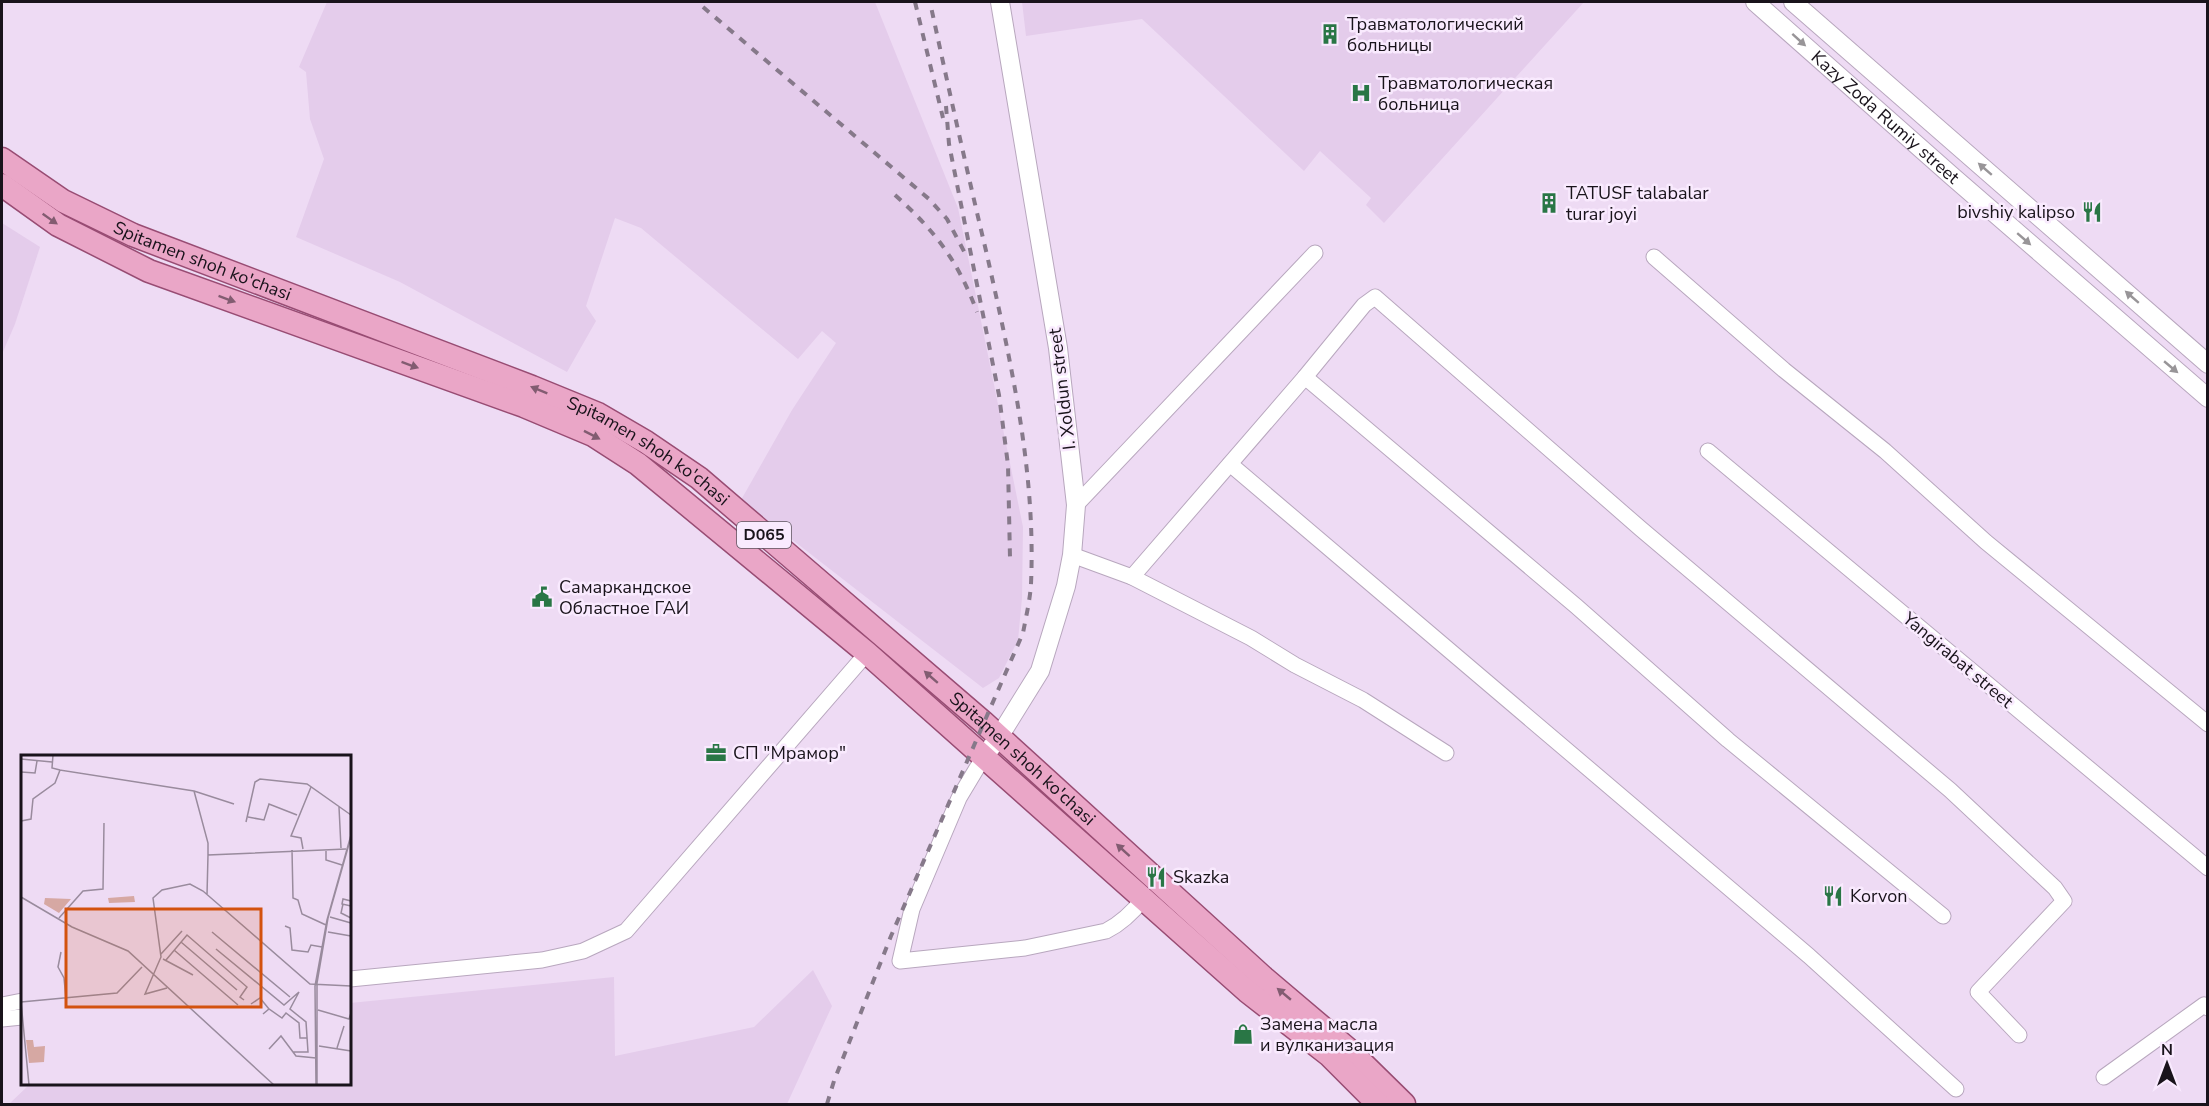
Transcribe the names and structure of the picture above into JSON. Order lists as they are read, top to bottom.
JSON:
{
  "streets": {
    "main road": ["Spitamen shoh ko'chasi", "D065"],
    "street": ["Kazy Zoda Rumiy street", "I. Xoldun street", "Yangirabat street"]
  },
  "crossings": [
    ["Spitamen shoh ko'chasi", "I. Xoldun street"]
  ],
  "places": {
    "building": ["Травматологический больницы", "TATUSF talabalar turar joyi"],
    "hospital": ["Травматологическая больница"],
    "restaurant": ["bivshiy kalipso", "Skazka", "Korvon"],
    "public building": ["Самаркандское Областное ГАИ"],
    "office": ["СП \"Мрамор\""],
    "shop": ["Замена масла и вулканизация"]
  },
  "north": "top"
}
